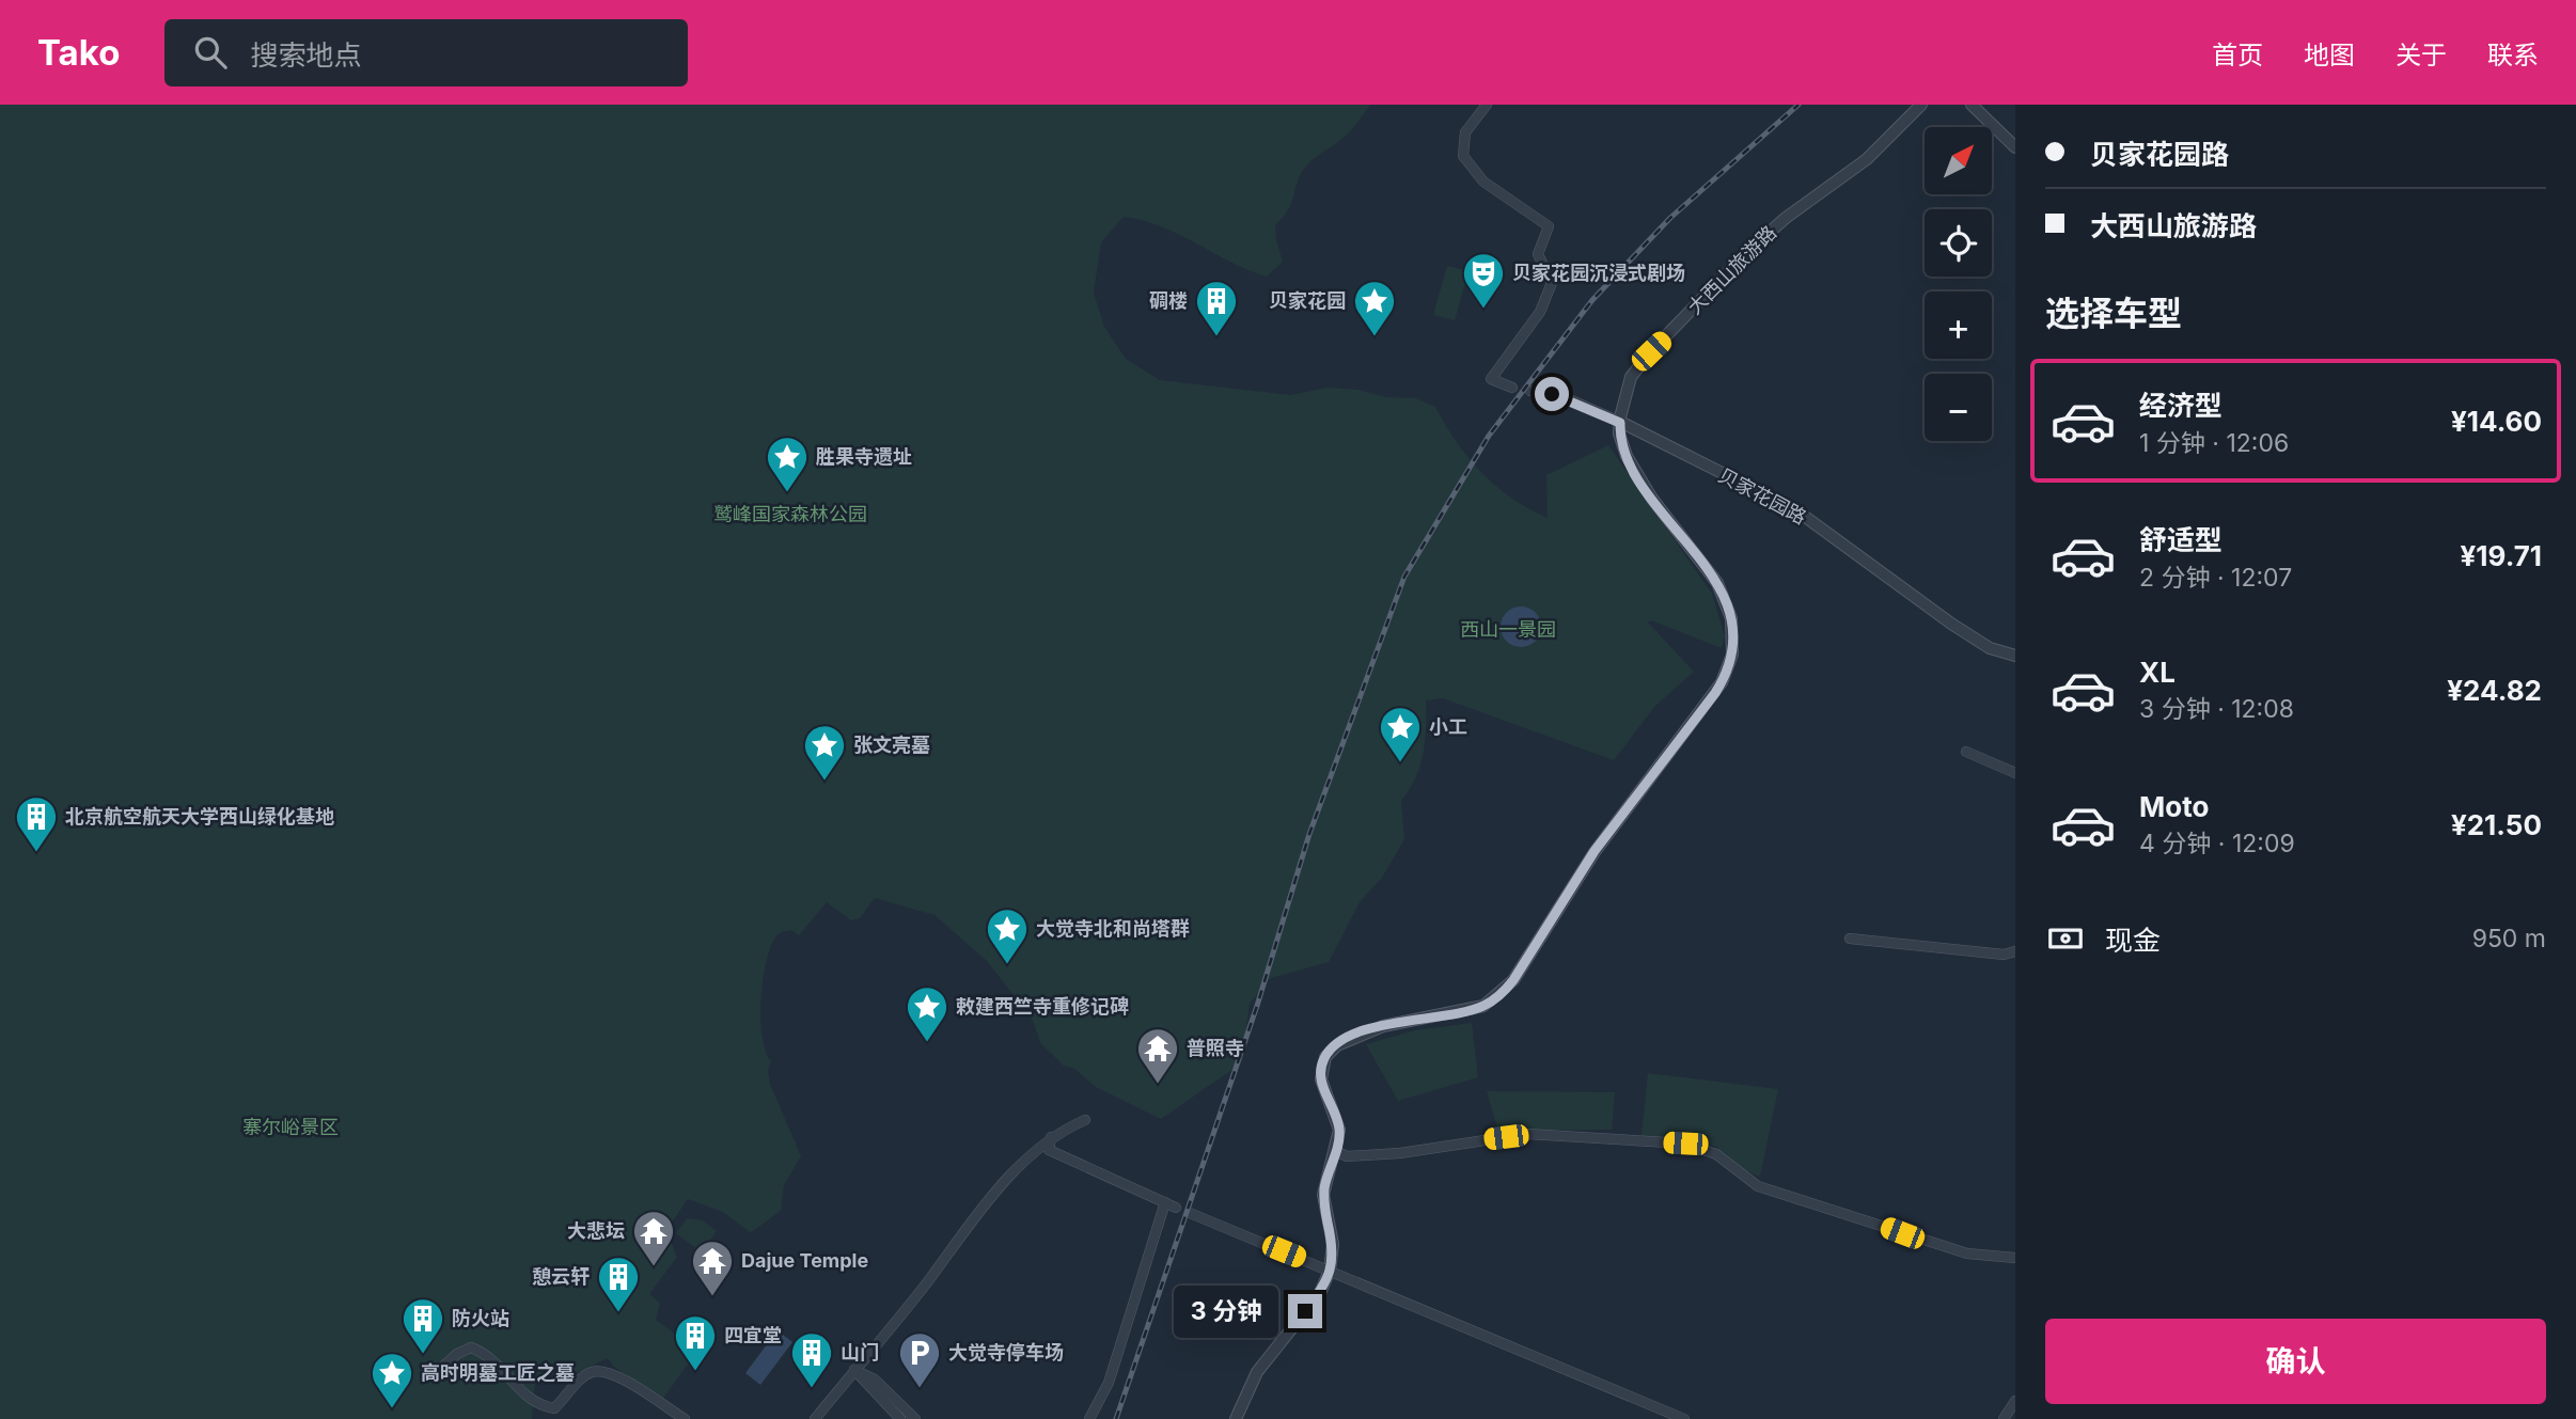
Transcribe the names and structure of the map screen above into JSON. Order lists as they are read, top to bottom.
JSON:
{
  "streets": {
    "street": ["大西山旅游路", "贝家花园路"]
  },
  "crossings": [
    ["大西山旅游路", "贝家花园路"]
  ],
  "parks": ["鹫峰国家森林公园", "西山一景园", "寨尔峪景区"],
  "places": {
    "theatre": ["贝家花园沉浸式剧场"],
    "building": [
      "碉楼",
      "北京航空航天大学西山绿化基地",
      "憩云轩",
      "防火站",
      "四宜堂",
      "山门"
    ],
    "place": [
      "贝家花园",
      "胜果寺遗址",
      "小工",
      "张文亮墓",
      "大觉寺北和尚塔群",
      "敕建西竺寺重修记碑",
      "高时明墓工匠之墓"
    ],
    "temple": ["普照寺", "大悲坛", "Dajue Temple"],
    "parking": ["大觉寺停车场"]
  },
  "north": "top right",
  "page": {
    "header": "Tako",
    "search": "搜索地点",
    "nav": [
      "首页",
      "地图",
      "关于",
      "联系"
    ],
    "banner": ["贝家花园路", "大西山旅游路"],
    "map_buttons": ["+", "−"],
    "heading": "选择车型",
    "list": [
      {
        "name": "经济型",
        "note": "1 分钟 · 12:06",
        "value": "¥14.60"
      },
      {
        "name": "舒适型",
        "note": "2 分钟 · 12:07",
        "value": "¥19.71"
      },
      {
        "name": "XL",
        "note": "3 分钟 · 12:08",
        "value": "¥24.82"
      },
      {
        "name": "Moto",
        "note": "4 分钟 · 12:09",
        "value": "¥21.50"
      }
    ],
    "pay": ["现金", "950 m"],
    "bubble": "3 分钟",
    "buttons": "确认"
  }
}
